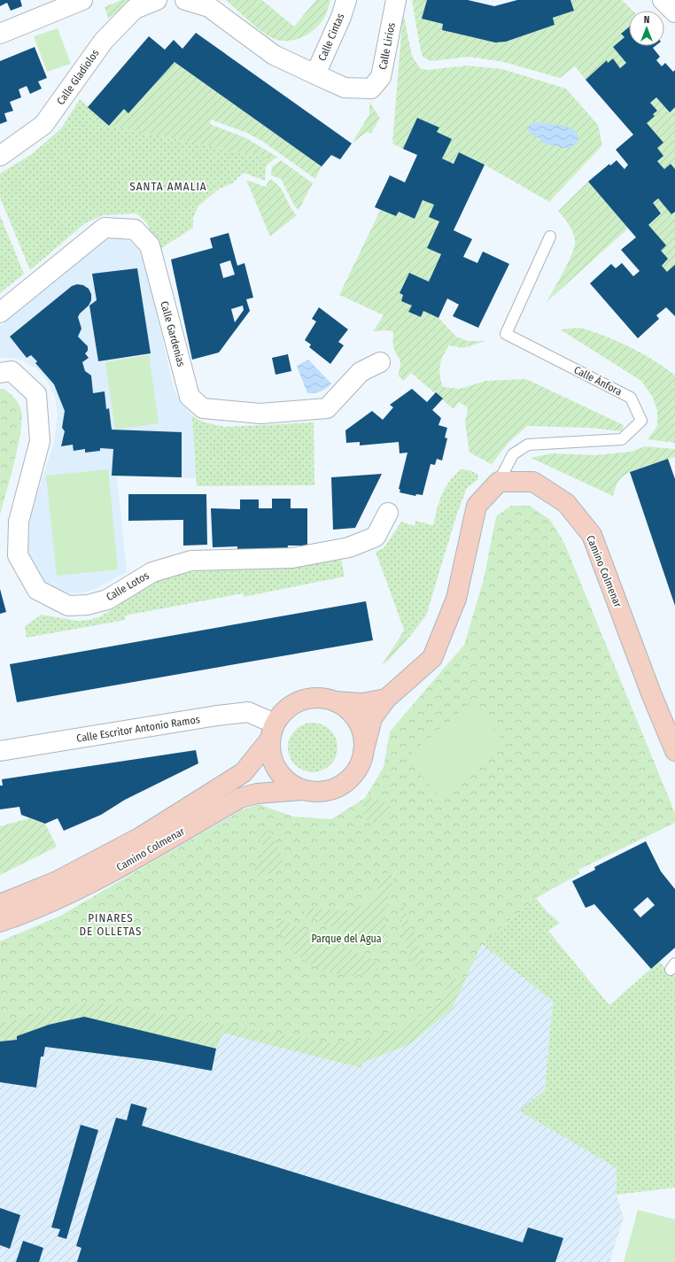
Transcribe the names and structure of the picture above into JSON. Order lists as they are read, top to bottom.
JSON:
{
  "streets": {
    "main road": ["Camino Colmenar"],
    "street": [
      "Calle Cintas",
      "Calle Lirios",
      "Calle Gladiolos",
      "Calle Gardenias",
      "Calle Lotos",
      "Calle Escritor Antonio Ramos"
    ],
    "lane": ["Calle Ánfora"]
  },
  "crossings": [
    ["Calle Cintas", "Calle Lirios"],
    ["Calle Ánfora", "Camino Colmenar"],
    ["Camino Colmenar", "Calle Escritor Antonio Ramos"]
  ],
  "districts": ["SANTA AMALIA", "PINARES DE OLLETAS"],
  "parks": ["Parque del Agua"],
  "north": "top"
}
